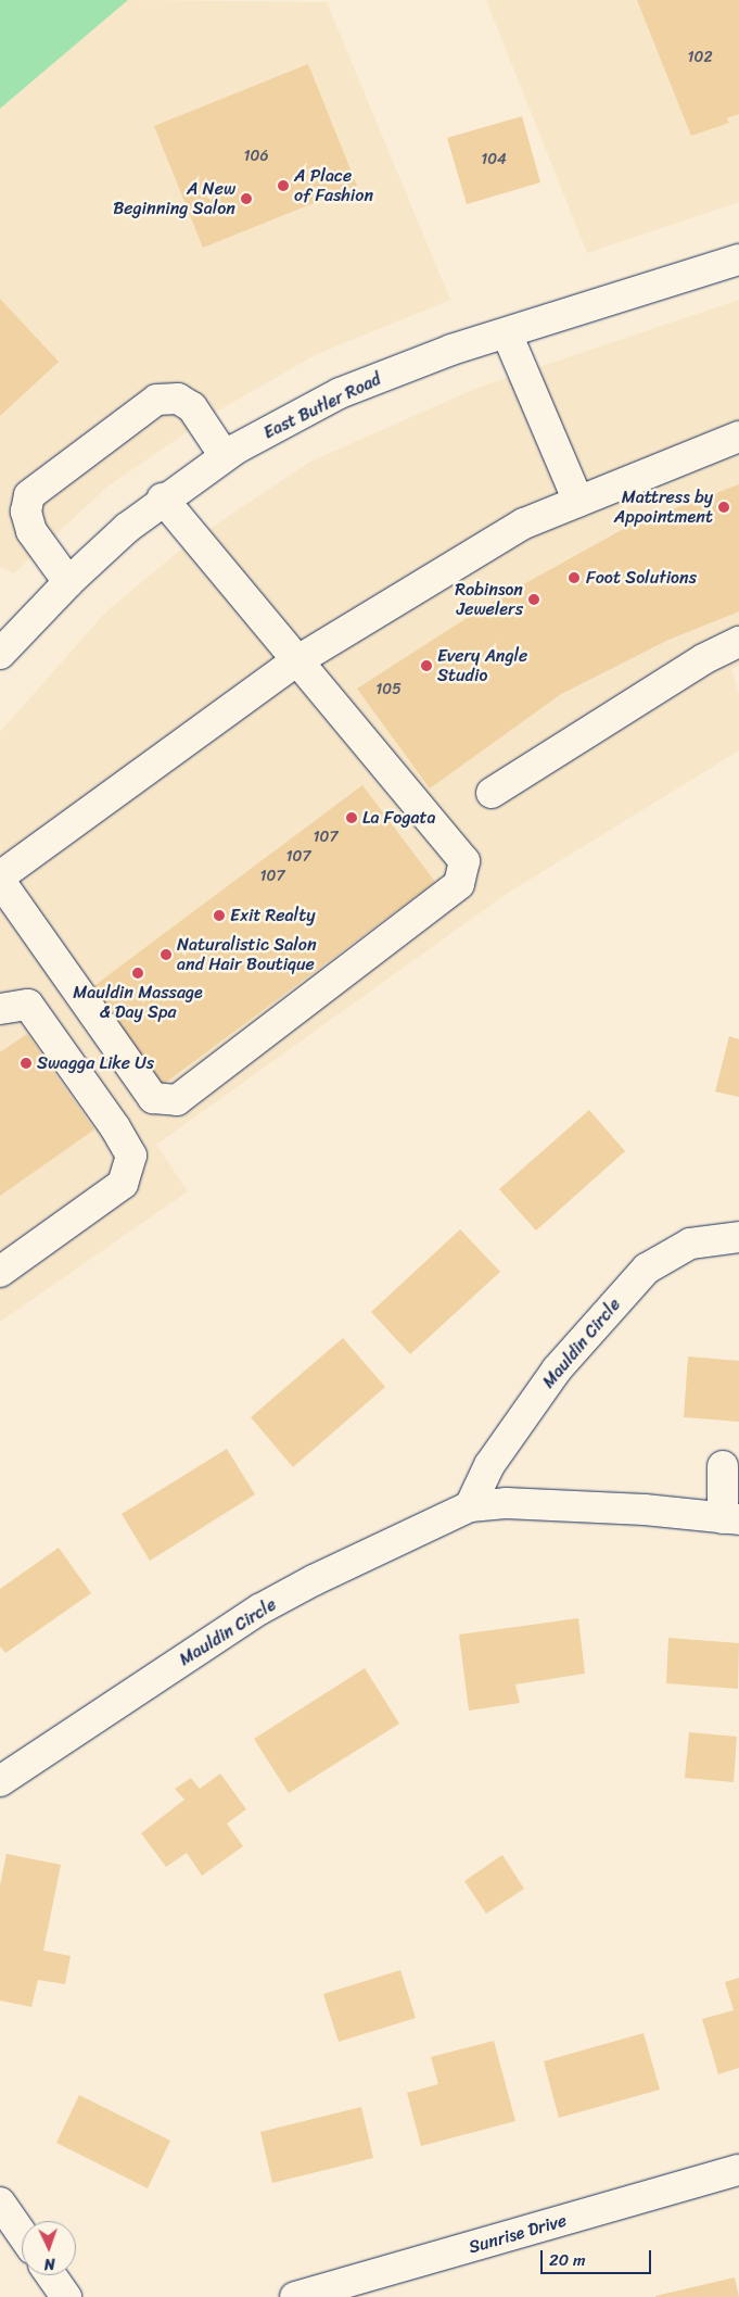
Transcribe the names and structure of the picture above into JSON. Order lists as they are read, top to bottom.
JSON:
{
  "streets": {
    "street": ["East Butler Road", "Mauldin Circle", "Sunrise Drive"]
  },
  "places": [
    "A Place of Fashion",
    "A New Beginning Salon",
    "Mattress by Appointment",
    "Foot Solutions",
    "Robinson Jewelers",
    "Every Angle Studio",
    "La Fogata",
    "Exit Realty",
    "Naturalistic Salon and Hair Boutique",
    "Mauldin Massage & Day Spa",
    "Swagga Like Us"
  ],
  "house_numbers": [
    "102",
    "106",
    "104",
    "105",
    "107",
    "107",
    "107"
  ],
  "scale_bar": "20 m",
  "north": "bottom"
}
